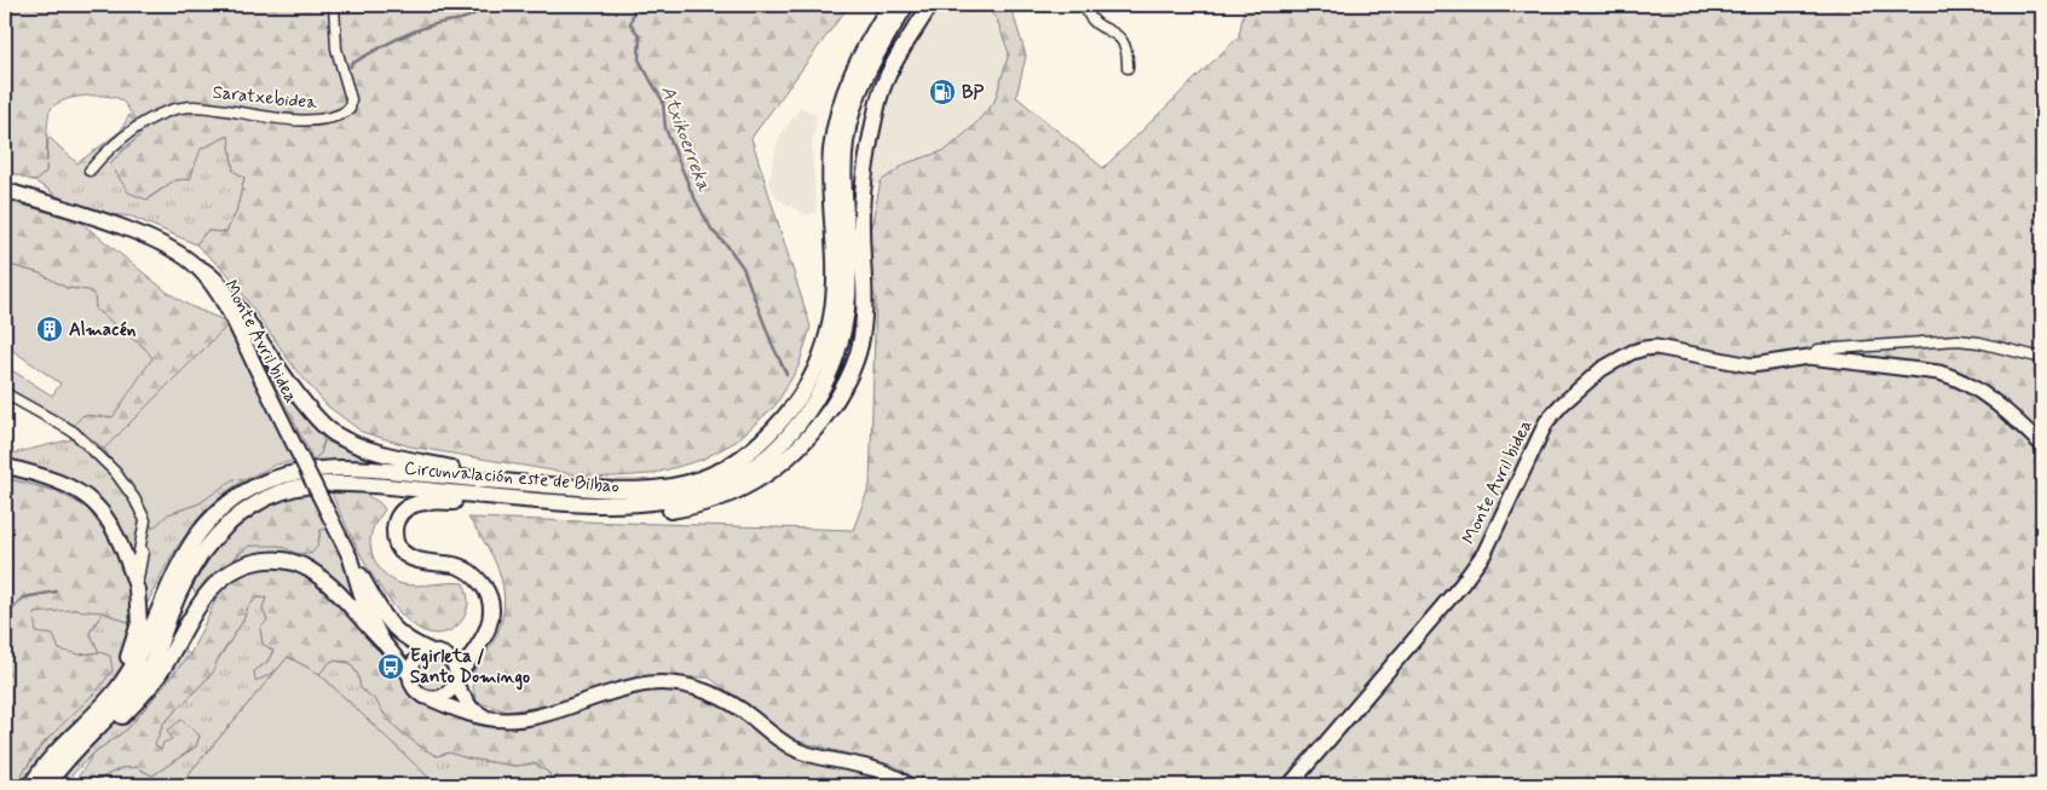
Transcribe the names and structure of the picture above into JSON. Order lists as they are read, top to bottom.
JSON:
{
  "streets": {
    "main road": ["Circunvalación este de Bilbao"],
    "street": ["Saratxebidea", "Monte Avril bidea"]
  },
  "water": ["Atxikoerreka"],
  "places": {
    "fuel station": ["BP"],
    "building": ["Almacén"],
    "bus stop": ["Egirleta / Santo Domingo"]
  }
}
